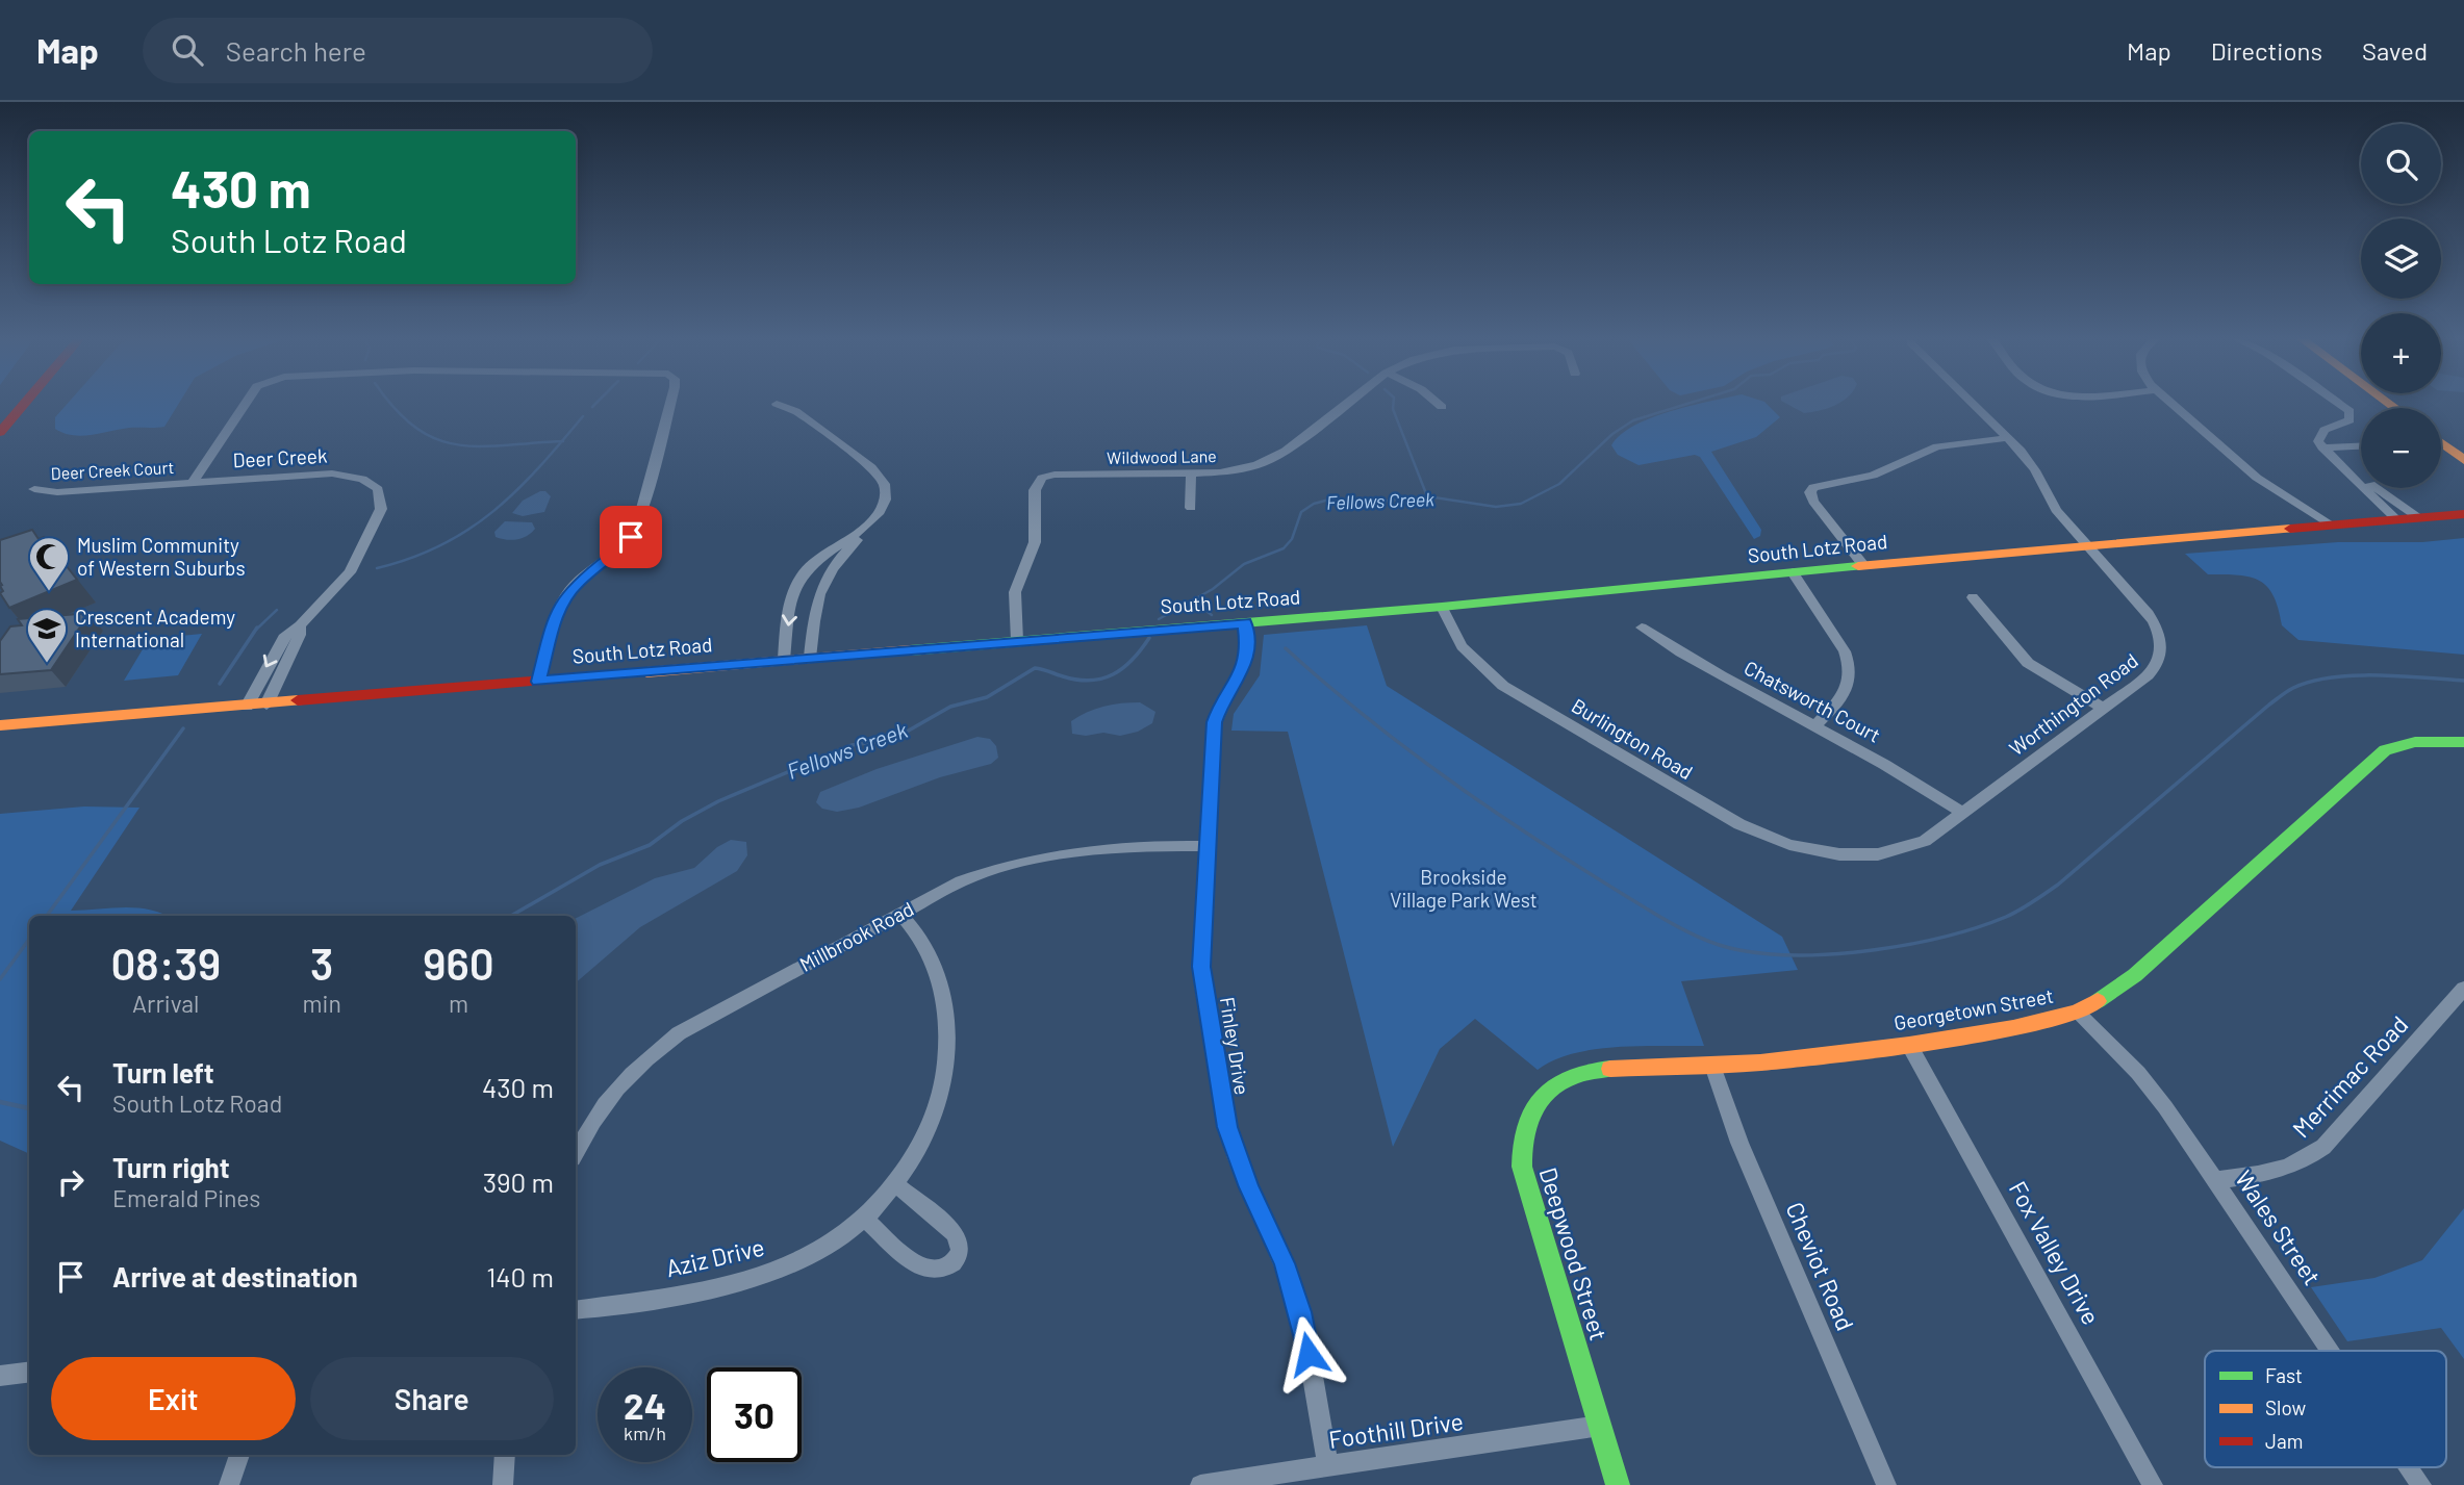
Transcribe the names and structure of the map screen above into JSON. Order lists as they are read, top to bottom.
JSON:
{
  "streets": {
    "street": [
      "Wildwood Lane",
      "Deer Creek",
      "Deer Creek Court",
      "South Lotz Road",
      "Chatsworth Court",
      "Worthington Road",
      "Burlington Road",
      "Millbrook Road",
      "Georgetown Street",
      "Finley Drive",
      "Merrimac Road",
      "Wales Street",
      "Fox Valley Drive",
      "Deepwood Street",
      "Aziz Drive",
      "Cheviot Road",
      "Foothill Drive"
    ]
  },
  "crossings": [
    ["Wildwood Lane", "South Lotz Road"],
    ["Deer Creek", "Deer Creek Court"],
    ["Deer Creek", "South Lotz Road"],
    ["South Lotz Road", "Worthington Road"],
    ["South Lotz Road", "Burlington Road"],
    ["South Lotz Road", "Finley Drive"],
    ["Chatsworth Court", "Worthington Road"],
    ["Worthington Road", "Burlington Road"],
    ["Millbrook Road", "Finley Drive"],
    ["Millbrook Road", "Aziz Drive"],
    ["Georgetown Street", "Wales Street"],
    ["Georgetown Street", "Fox Valley Drive"],
    ["Georgetown Street", "Deepwood Street"],
    ["Georgetown Street", "Cheviot Road"],
    ["Finley Drive", "Foothill Drive"],
    ["Merrimac Road", "Wales Street"],
    ["Deepwood Street", "Foothill Drive"]
  ],
  "water": ["Fellows Creek"],
  "parks": ["Brookside Village Park West"],
  "places": {
    "mosque": ["Muslim Community of Western Suburbs"],
    "school or university": ["Crescent Academy International"]
  },
  "legend": ["Fast", "Slow", "Jam"],
  "page": {
    "header": "Map",
    "search": "Search here",
    "nav": ["Map", "Directions", "Saved"],
    "map_buttons": ["+", "−"],
    "turn": ["430 m", "South Lotz Road"],
    "eta": [
      "08:39",
      "Arrival",
      "3",
      "min",
      "960",
      "m"
    ],
    "list": [
      {
        "name": "Turn left",
        "note": "South Lotz Road",
        "value": "430 m"
      },
      {
        "name": "Turn right",
        "note": "Emerald Pines",
        "value": "390 m"
      },
      {
        "name": "Arrive at destination",
        "value": "140 m"
      }
    ],
    "buttons": ["Exit", "Share"],
    "speed": "24 km/h",
    "limit": "30"
  }
}
